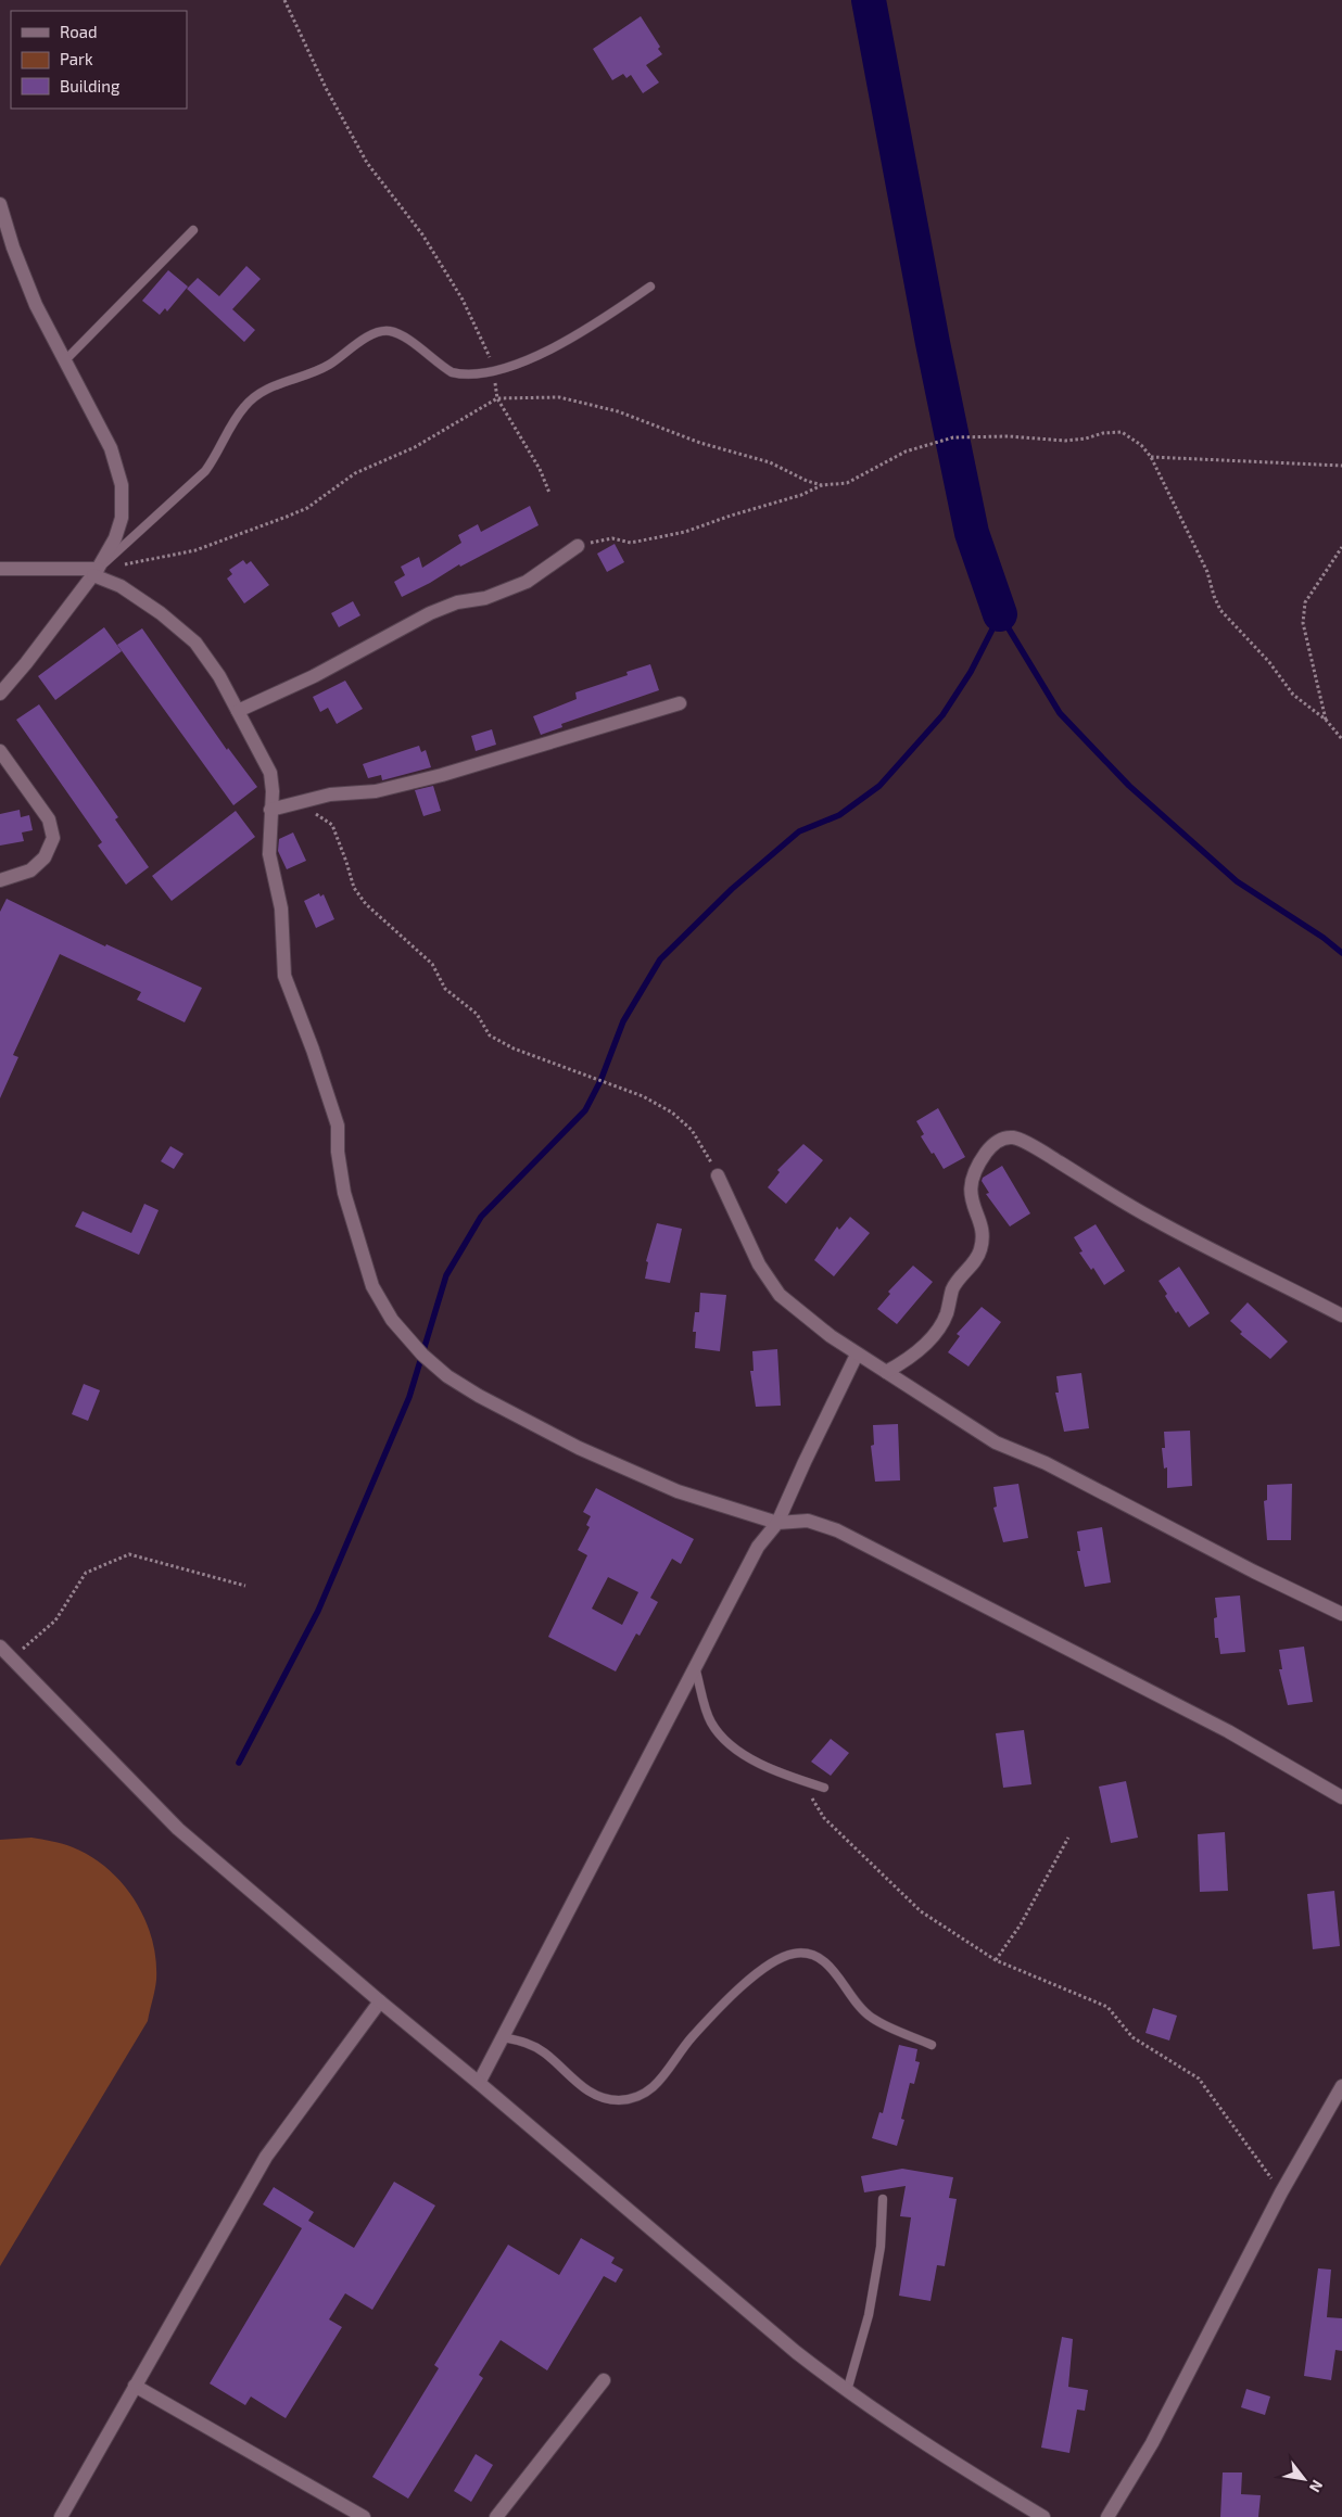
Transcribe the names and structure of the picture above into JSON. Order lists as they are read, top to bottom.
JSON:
{
  "legend": ["Road", "Park", "Building"],
  "north": "bottom right"
}
